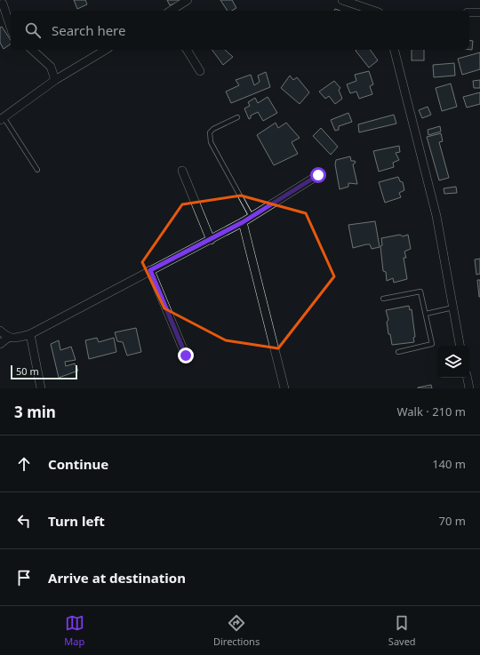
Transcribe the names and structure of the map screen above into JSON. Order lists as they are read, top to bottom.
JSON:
{
  "scale_bar": "50 m",
  "page": {
    "search": "Search here",
    "scale": "50 m",
    "heading": ["3 min", "Walk · 210 m"],
    "list": [
      ["Continue", "140 m"],
      ["Turn left", "70 m"],
      "Arrive at destination"
    ],
    "nav": ["Map", "Directions", "Saved"]
  }
}
